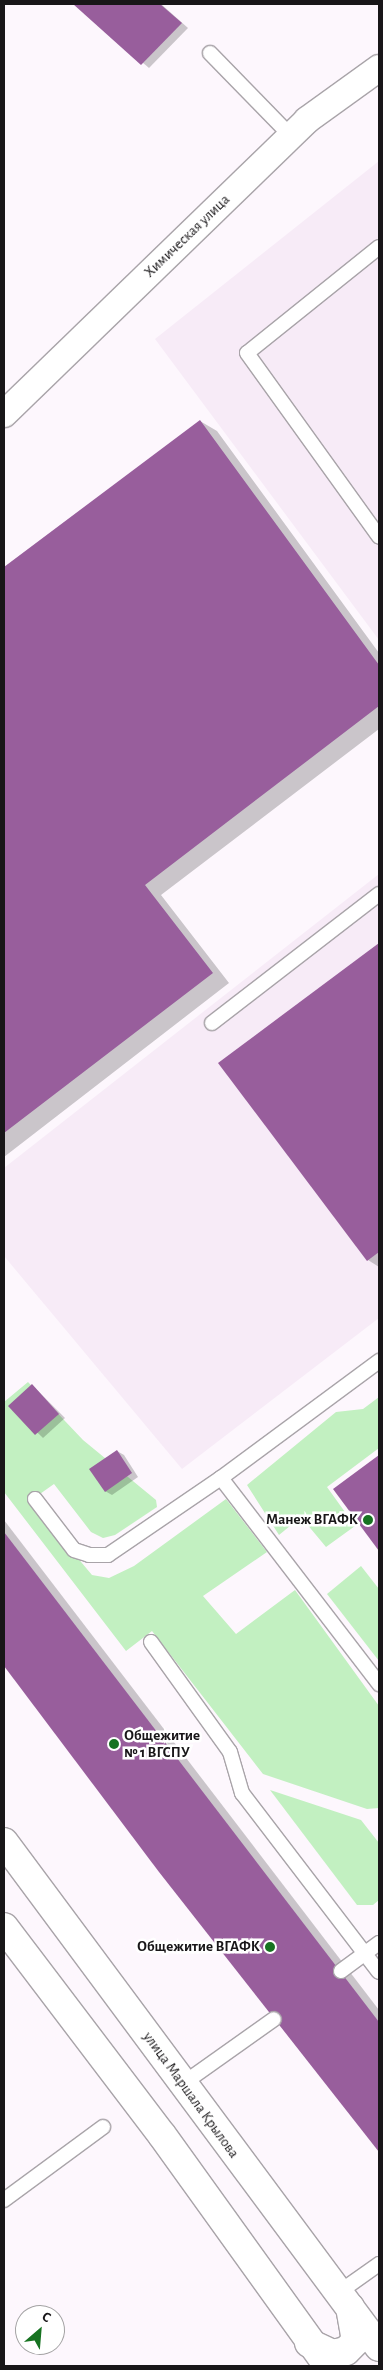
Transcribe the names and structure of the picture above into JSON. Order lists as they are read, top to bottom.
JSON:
{
  "streets": {
    "main road": ["улица Маршала Крылова"],
    "street": ["Химическая улица"]
  },
  "places": ["Манеж ВГАФК", "Общежитие № 1 ВГСПУ", "Общежитие ВГАФК"],
  "north": "top right"
}
